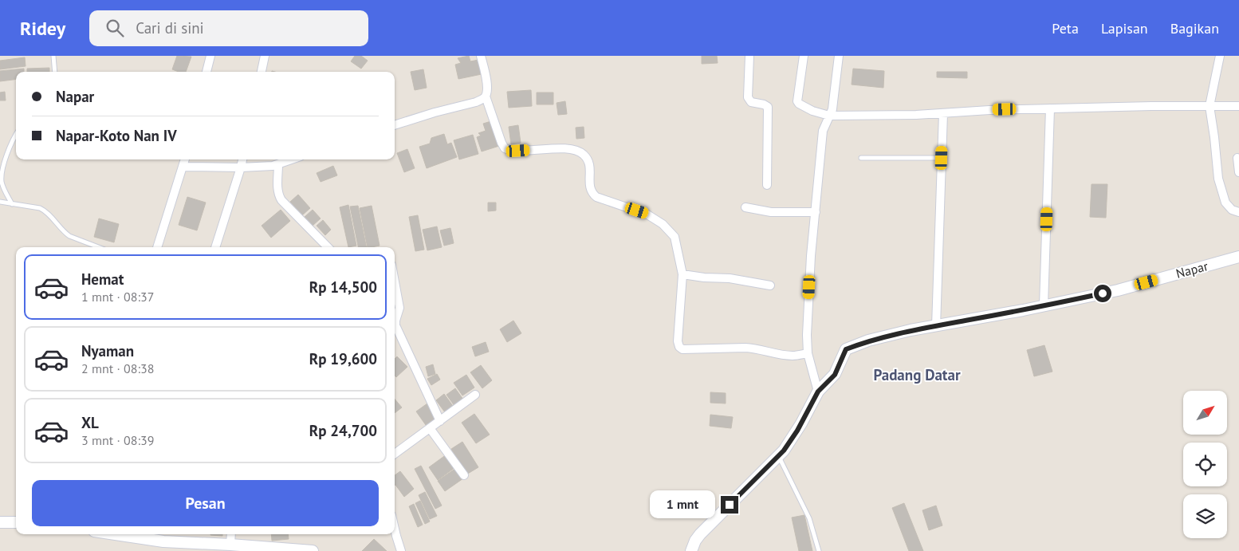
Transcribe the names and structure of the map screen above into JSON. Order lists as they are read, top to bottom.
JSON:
{
  "streets": {
    "street": ["Napar"]
  },
  "districts": ["Padang Datar"],
  "north": "top right",
  "page": {
    "header": "Ridey",
    "search": "Cari di sini",
    "nav": ["Peta", "Lapisan", "Bagikan"],
    "banner": ["Napar", "Napar-Koto Nan IV"],
    "list": [
      {
        "name": "Hemat",
        "note": "1 mnt · 08:37",
        "value": "Rp 14,500"
      },
      {
        "name": "Nyaman",
        "note": "2 mnt · 08:38",
        "value": "Rp 19,600"
      },
      {
        "name": "XL",
        "note": "3 mnt · 08:39",
        "value": "Rp 24,700"
      }
    ],
    "buttons": "Pesan",
    "bubble": "1 mnt"
  }
}
